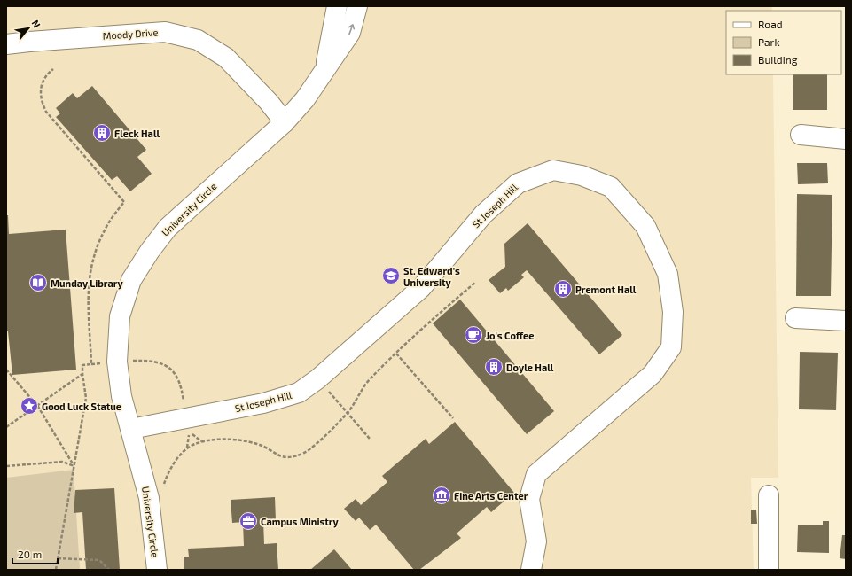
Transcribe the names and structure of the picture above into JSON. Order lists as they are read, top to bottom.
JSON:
{
  "streets": {
    "street": ["Moody Drive", "St Joseph Hill", "University Circle"]
  },
  "crossings": [
    ["Moody Drive", "University Circle"],
    ["St Joseph Hill", "University Circle"]
  ],
  "places": {
    "building": ["Fleck Hall", "Premont Hall", "Doyle Hall"],
    "school or university": ["St. Edward's University"],
    "library": ["Munday Library"],
    "cafe": ["Jo's Coffee"],
    "place": ["Good Luck Statue"],
    "museum": ["Fine Arts Center"],
    "office": ["Campus Ministry"]
  },
  "legend": ["Road", "Park", "Building"],
  "scale_bar": "20 m",
  "north": "top right"
}
